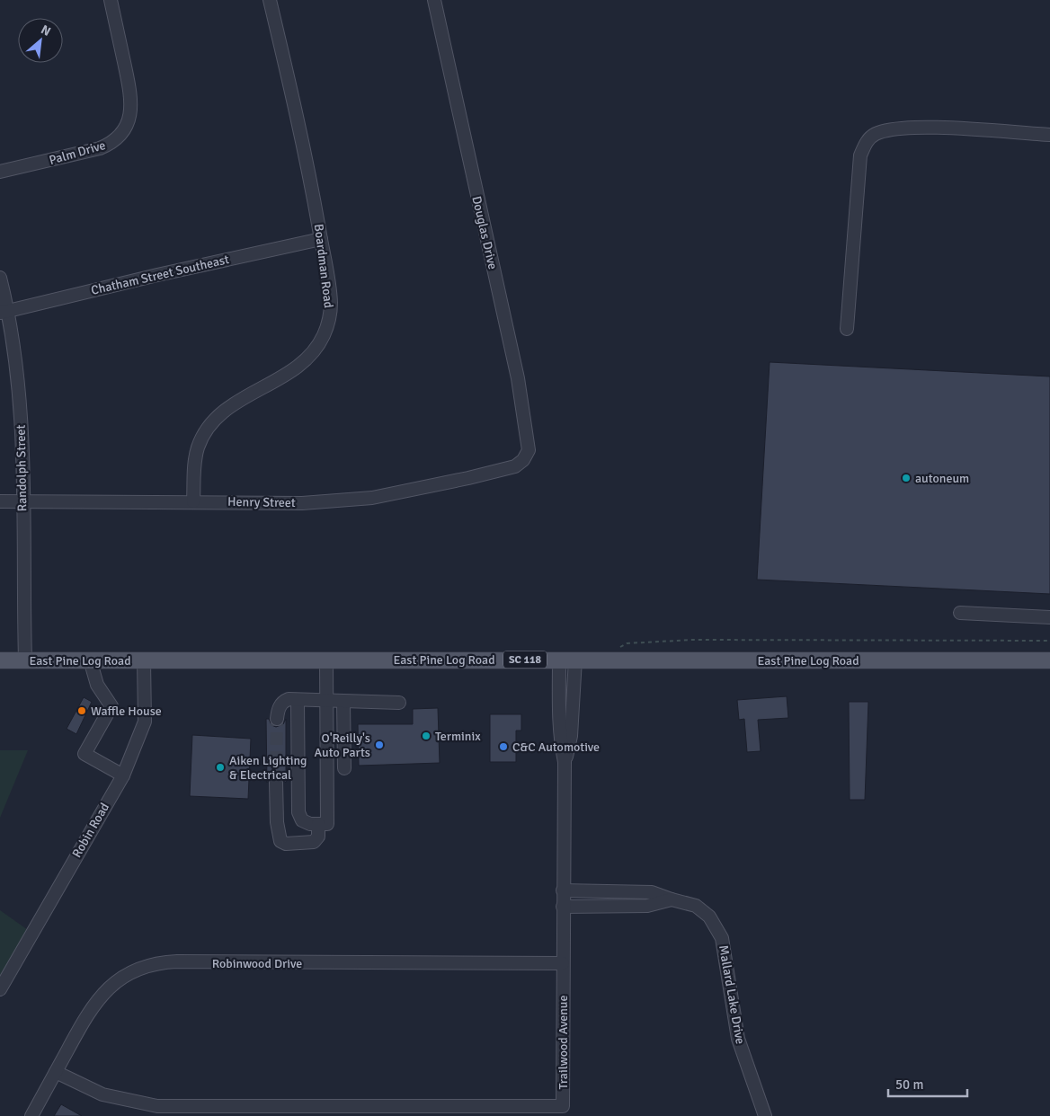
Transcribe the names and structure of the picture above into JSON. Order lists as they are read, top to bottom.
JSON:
{
  "streets": {
    "main road": ["East Pine Log Road", "SC 118"],
    "street": [
      "Palm Drive",
      "Douglas Drive",
      "Boardman Road",
      "Chatham Street Southeast",
      "Randolph Street",
      "Henry Street",
      "Robin Road",
      "Robinwood Drive",
      "Mallard Lake Drive",
      "Trailwood Avenue"
    ]
  },
  "crossings": [
    ["Douglas Drive", "Henry Street"],
    ["Boardman Road", "Chatham Street Southeast"],
    ["Boardman Road", "Henry Street"],
    ["Chatham Street Southeast", "Randolph Street"],
    ["Randolph Street", "Henry Street"],
    ["Randolph Street", "East Pine Log Road"],
    ["East Pine Log Road", "Robin Road"],
    ["East Pine Log Road", "Trailwood Avenue"],
    ["Robinwood Drive", "Trailwood Avenue"],
    ["Mallard Lake Drive", "Trailwood Avenue"]
  ],
  "places": [
    "autoneum",
    "Waffle House",
    "Terminix",
    "O'Reilly's Auto Parts",
    "C&C Automotive",
    "Aiken Lighting & Electrical"
  ],
  "scale_bar": "50 m",
  "north": "top right"
}
